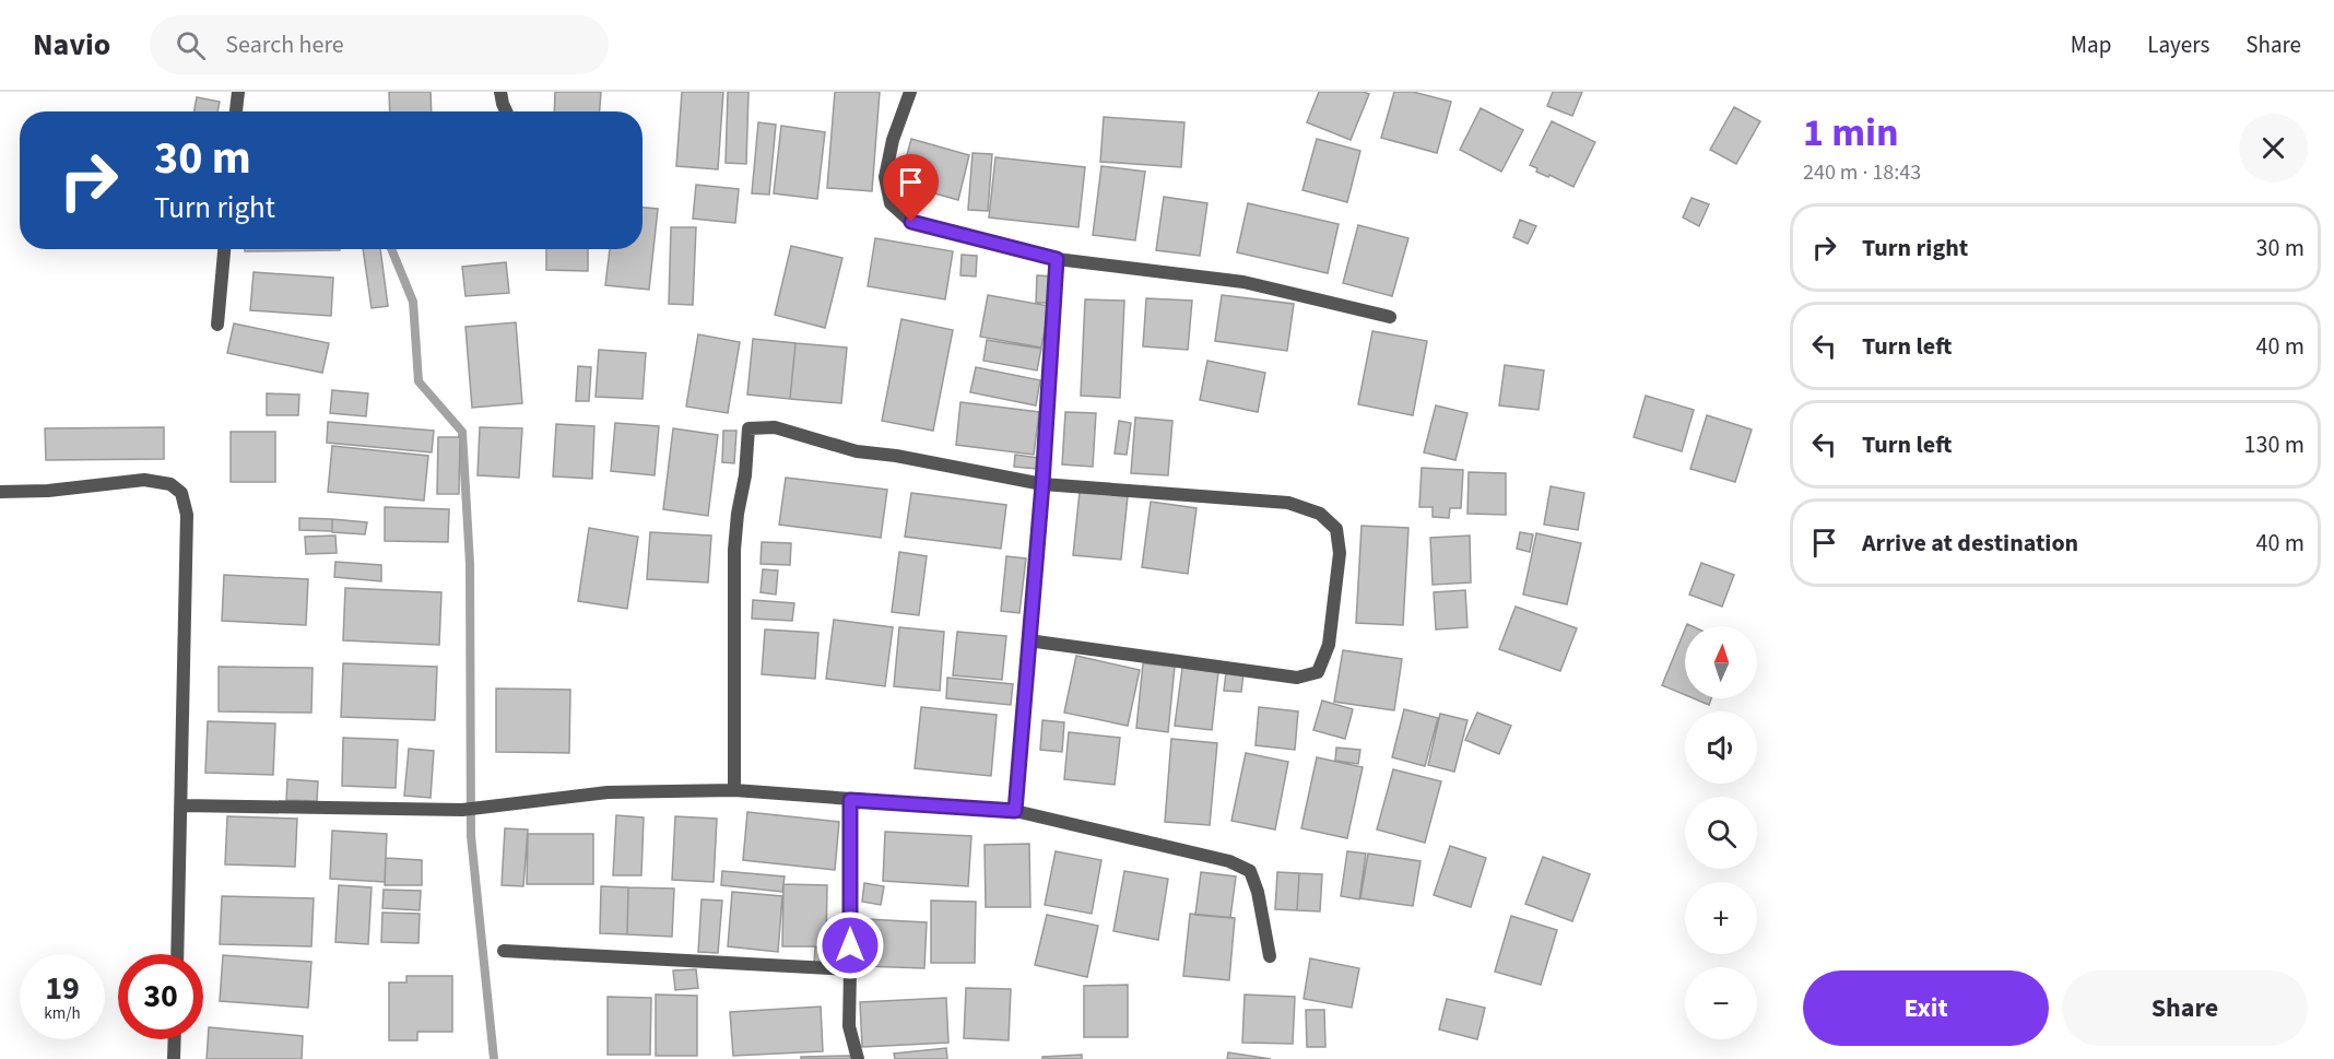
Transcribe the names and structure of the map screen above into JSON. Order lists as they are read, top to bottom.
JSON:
{
  "north": "top",
  "page": {
    "header": "Navio",
    "search": "Search here",
    "nav": ["Map", "Layers", "Share"],
    "heading": ["1 min", "240 m · 18:43"],
    "turn": ["30 m", "Turn right"],
    "list": [
      {
        "name": "Turn right",
        "value": "30 m"
      },
      {
        "name": "Turn left",
        "value": "40 m"
      },
      {
        "name": "Turn left",
        "value": "130 m"
      },
      {
        "name": "Arrive at destination",
        "value": "40 m"
      }
    ],
    "map_buttons": ["+", "−"],
    "speed": "19 km/h",
    "limit": "30",
    "buttons": ["Exit", "Share"]
  }
}
